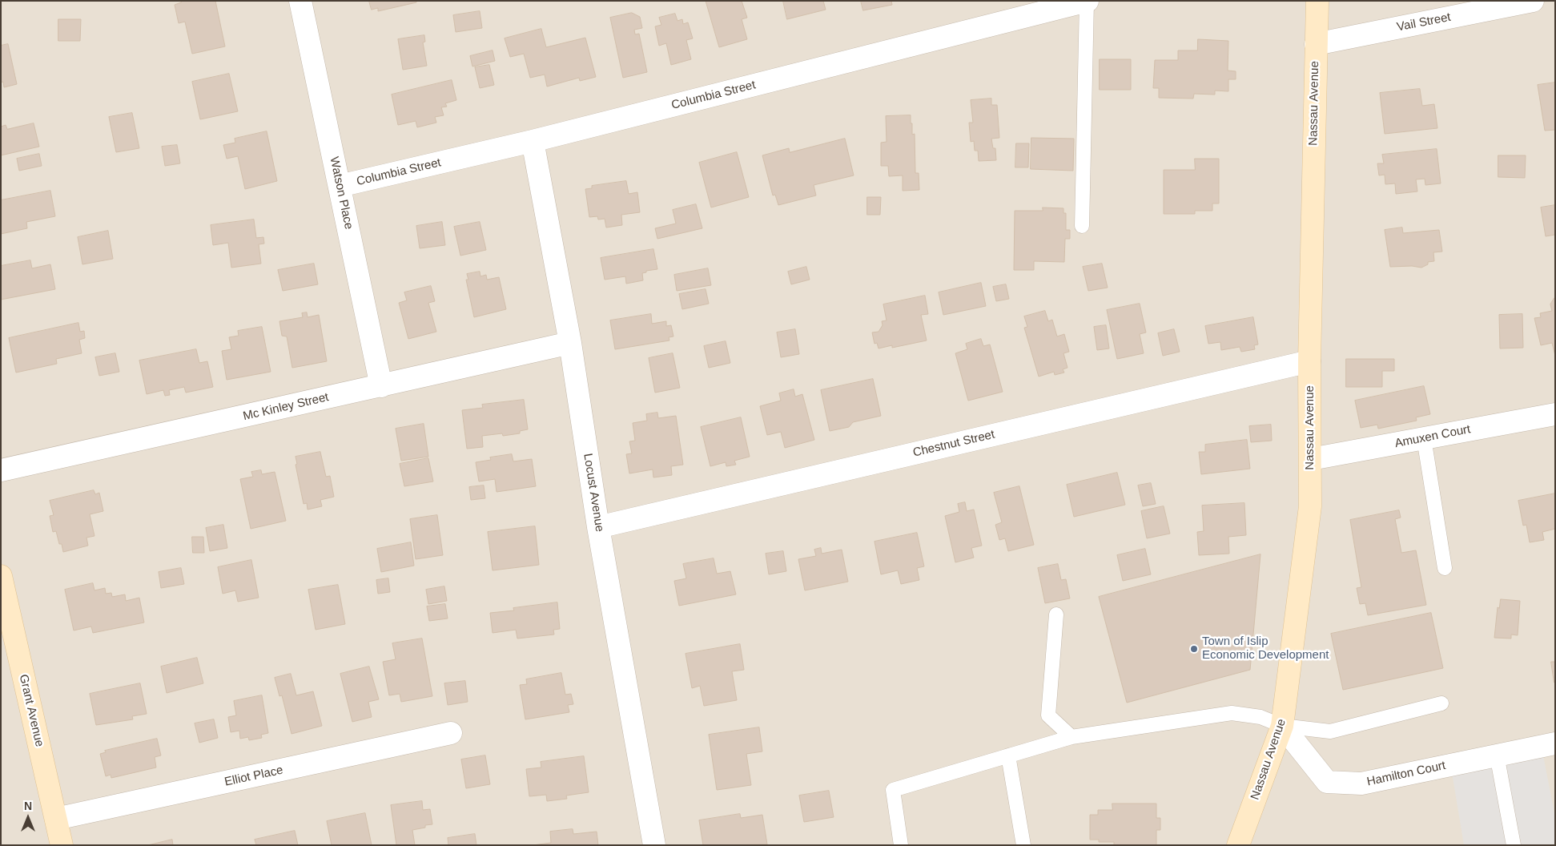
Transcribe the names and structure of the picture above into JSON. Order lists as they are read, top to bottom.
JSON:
{
  "streets": {
    "street": [
      "Vail Street",
      "Columbia Street",
      "Nassau Avenue",
      "Watson Place",
      "Mc Kinley Street",
      "Amuxen Court",
      "Chestnut Street",
      "Locust Avenue",
      "Grant Avenue",
      "Hamilton Court",
      "Elliot Place"
    ]
  },
  "crossings": [
    ["Vail Street", "Nassau Avenue"],
    ["Columbia Street", "Watson Place"],
    ["Columbia Street", "Locust Avenue"],
    ["Nassau Avenue", "Amuxen Court"],
    ["Nassau Avenue", "Chestnut Street"],
    ["Nassau Avenue", "Hamilton Court"],
    ["Watson Place", "Mc Kinley Street"],
    ["Mc Kinley Street", "Locust Avenue"],
    ["Chestnut Street", "Locust Avenue"],
    ["Grant Avenue", "Elliot Place"]
  ],
  "places": ["Town of Islip Economic Development"],
  "north": "top"
}
